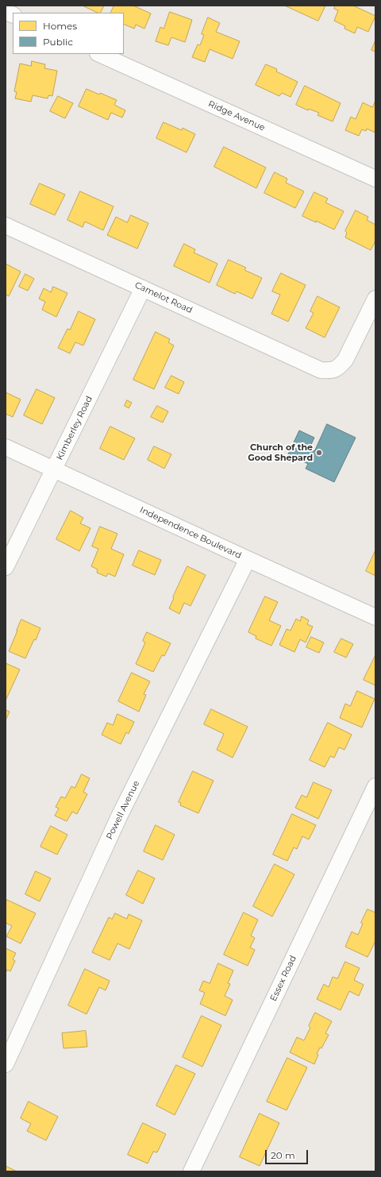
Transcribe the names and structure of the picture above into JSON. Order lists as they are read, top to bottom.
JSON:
{
  "streets": {
    "street": [
      "Ridge Avenue",
      "Camelot Road",
      "Kimberley Road",
      "Independence Boulevard",
      "Powell Avenue",
      "Essex Road"
    ]
  },
  "crossings": [
    ["Camelot Road", "Kimberley Road"],
    ["Kimberley Road", "Independence Boulevard"],
    ["Independence Boulevard", "Powell Avenue"]
  ],
  "places": ["Church of the Good Shepard"],
  "legend": ["Homes", "Public"],
  "scale_bar": "20 m"
}
